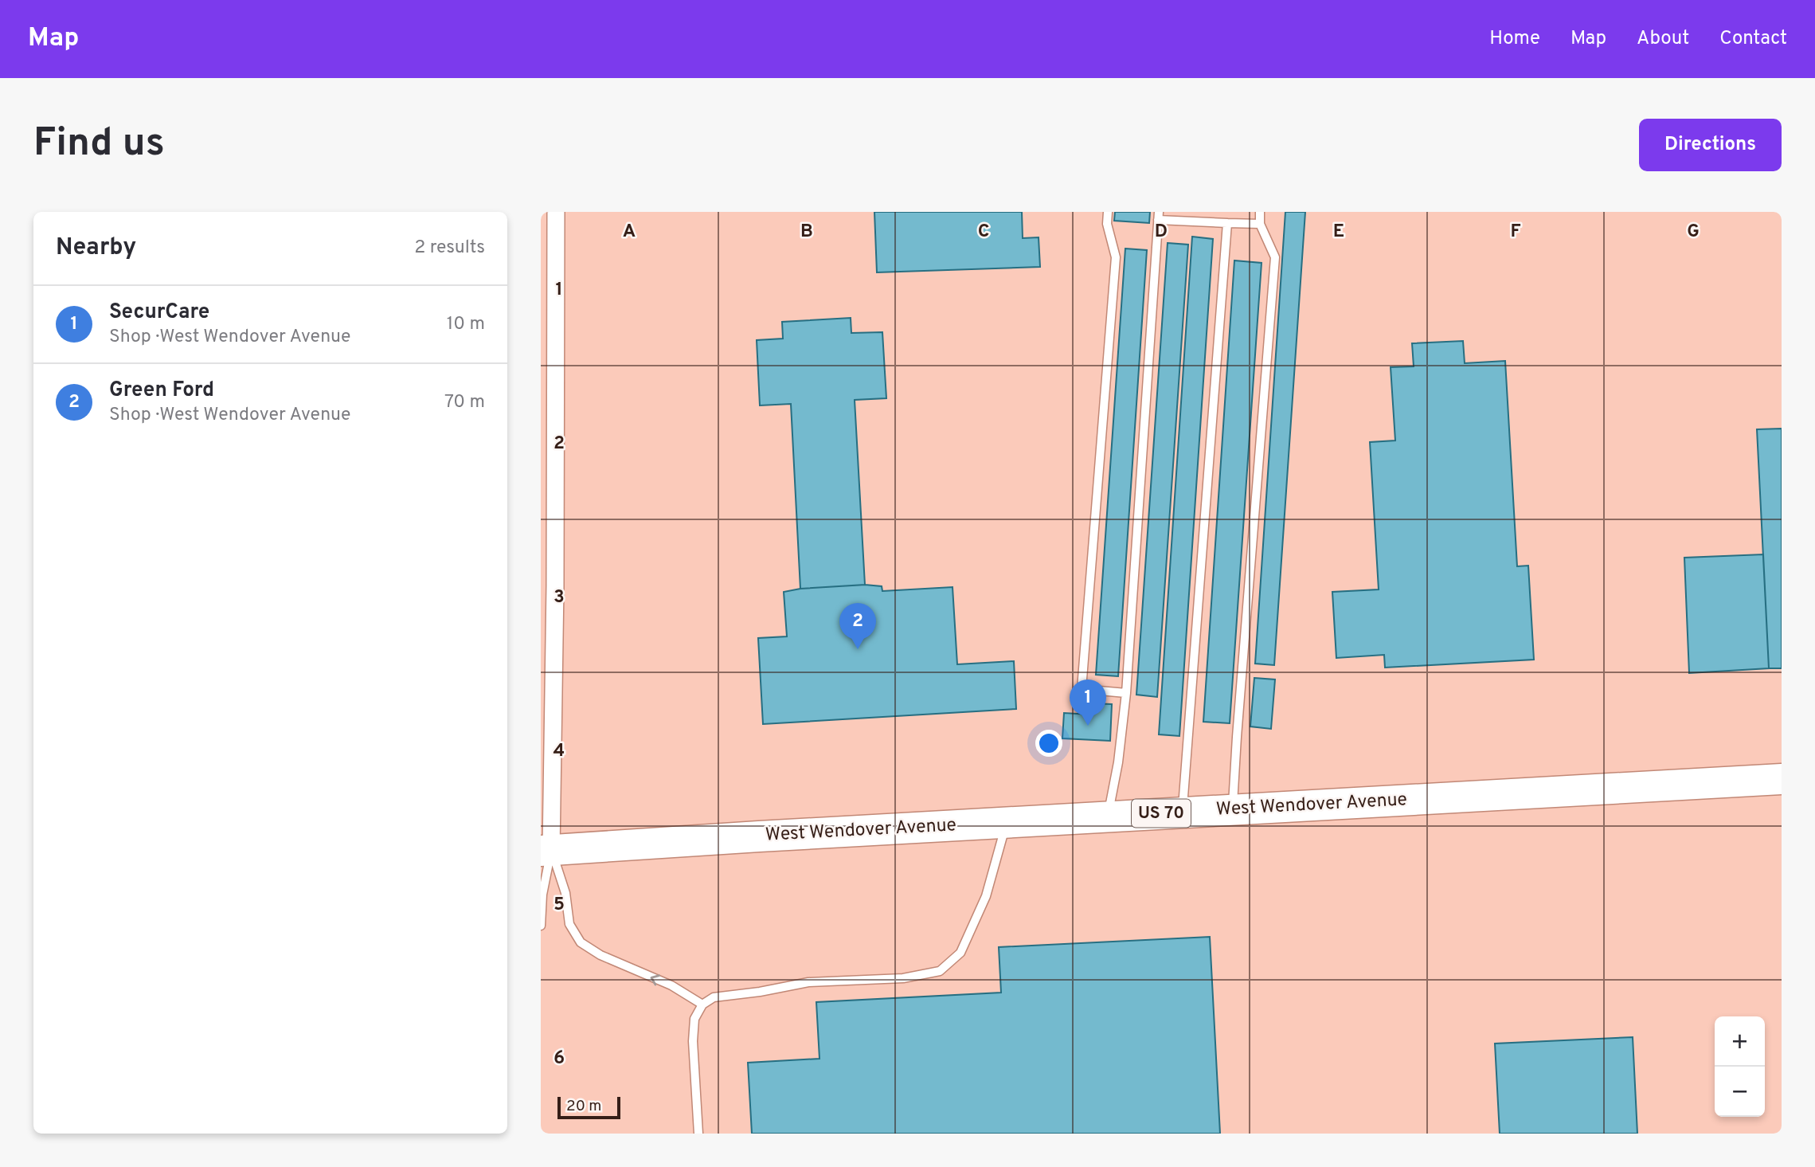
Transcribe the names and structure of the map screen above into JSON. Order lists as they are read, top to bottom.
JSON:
{
  "streets": {
    "highway": ["West Wendover Avenue", "US 70"]
  },
  "scale_bar": "20 m",
  "page": {
    "header": "Map",
    "nav": [
      "Home",
      "Map",
      "About",
      "Contact"
    ],
    "buttons": "Directions",
    "title": "Find us",
    "heading": ["Nearby", "2 results"],
    "list": [
      {
        "mark": "1",
        "name": "SecurCare",
        "note": "Shop · West Wendover Avenue",
        "value": "10 m"
      },
      {
        "mark": "2",
        "name": "Green Ford",
        "note": "Shop · West Wendover Avenue",
        "value": "70 m"
      }
    ],
    "pins": ["2", "1"],
    "map_buttons": ["+", "−"],
    "scale": "20 m"
  },
  "grid": {
    "columns": [
      "A",
      "B",
      "C",
      "D",
      "E",
      "F",
      "G"
    ],
    "rows": [
      "1",
      "2",
      "3",
      "4",
      "5",
      "6"
    ]
  }
}
